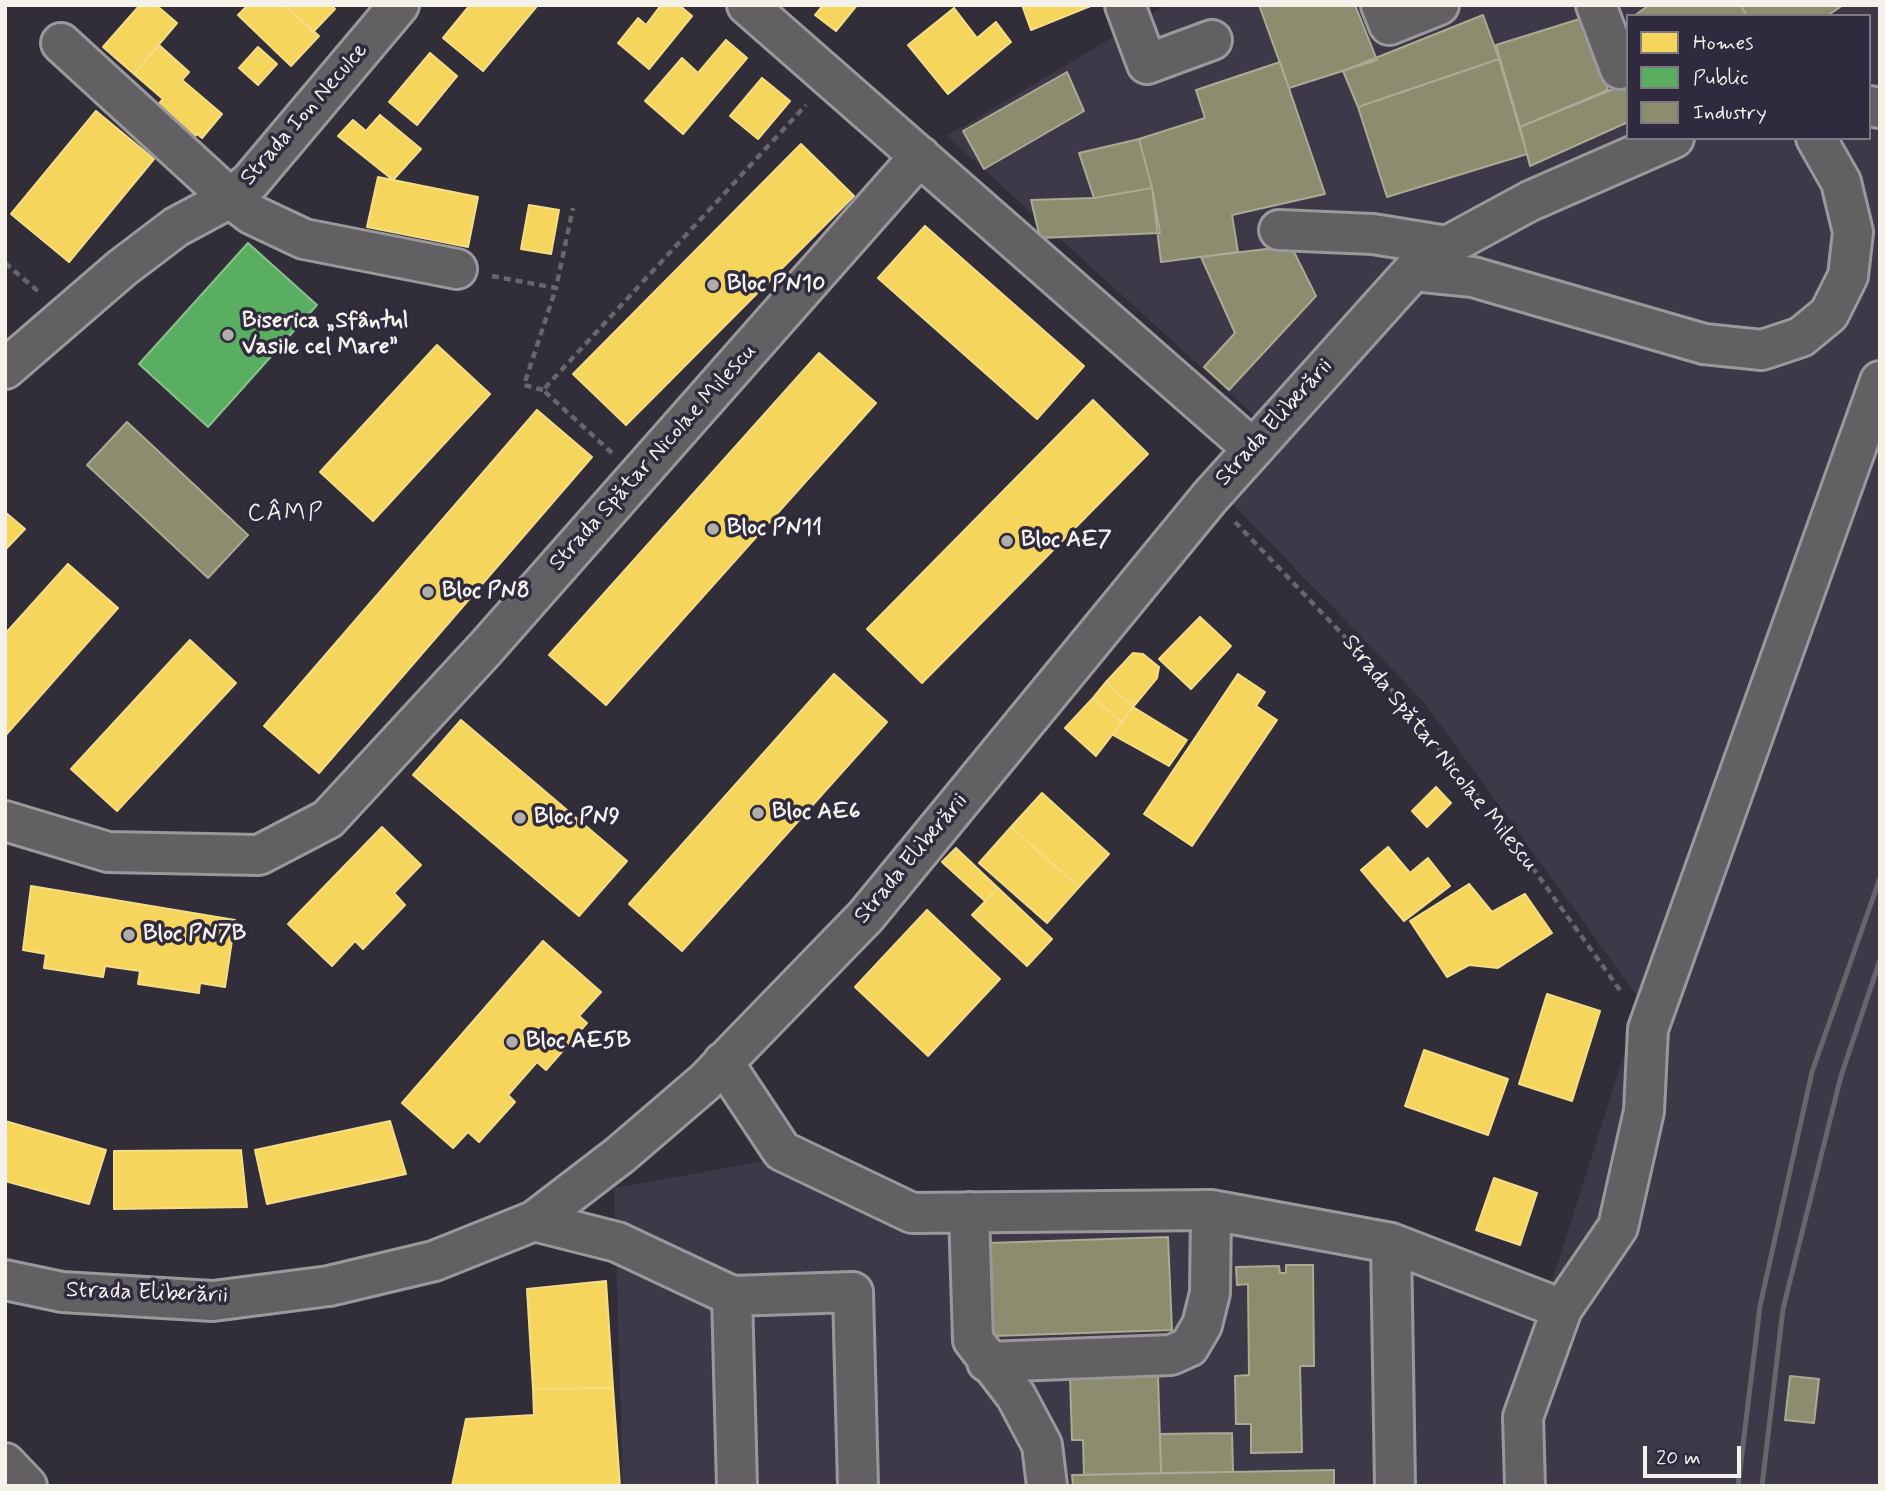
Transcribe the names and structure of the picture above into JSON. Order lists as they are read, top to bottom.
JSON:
{
  "streets": {
    "street": ["Strada Ion Neculce", "Strada Eliberării", "Strada Spătar Nicolae Milescu"]
  },
  "crossings": [
    ["Strada Eliberării", "Strada Spătar Nicolae Milescu"]
  ],
  "districts": ["CÂMP"],
  "places": [
    "Bloc PN10",
    "Biserica „Sfântul Vasile cel Mare”",
    "Bloc PN11",
    "Bloc AE7",
    "Bloc PN8",
    "Bloc AE6",
    "Bloc PN9",
    "Bloc PN7B",
    "Bloc AE5B"
  ],
  "legend": ["Homes", "Public", "Industry"],
  "scale_bar": "20 m"
}
